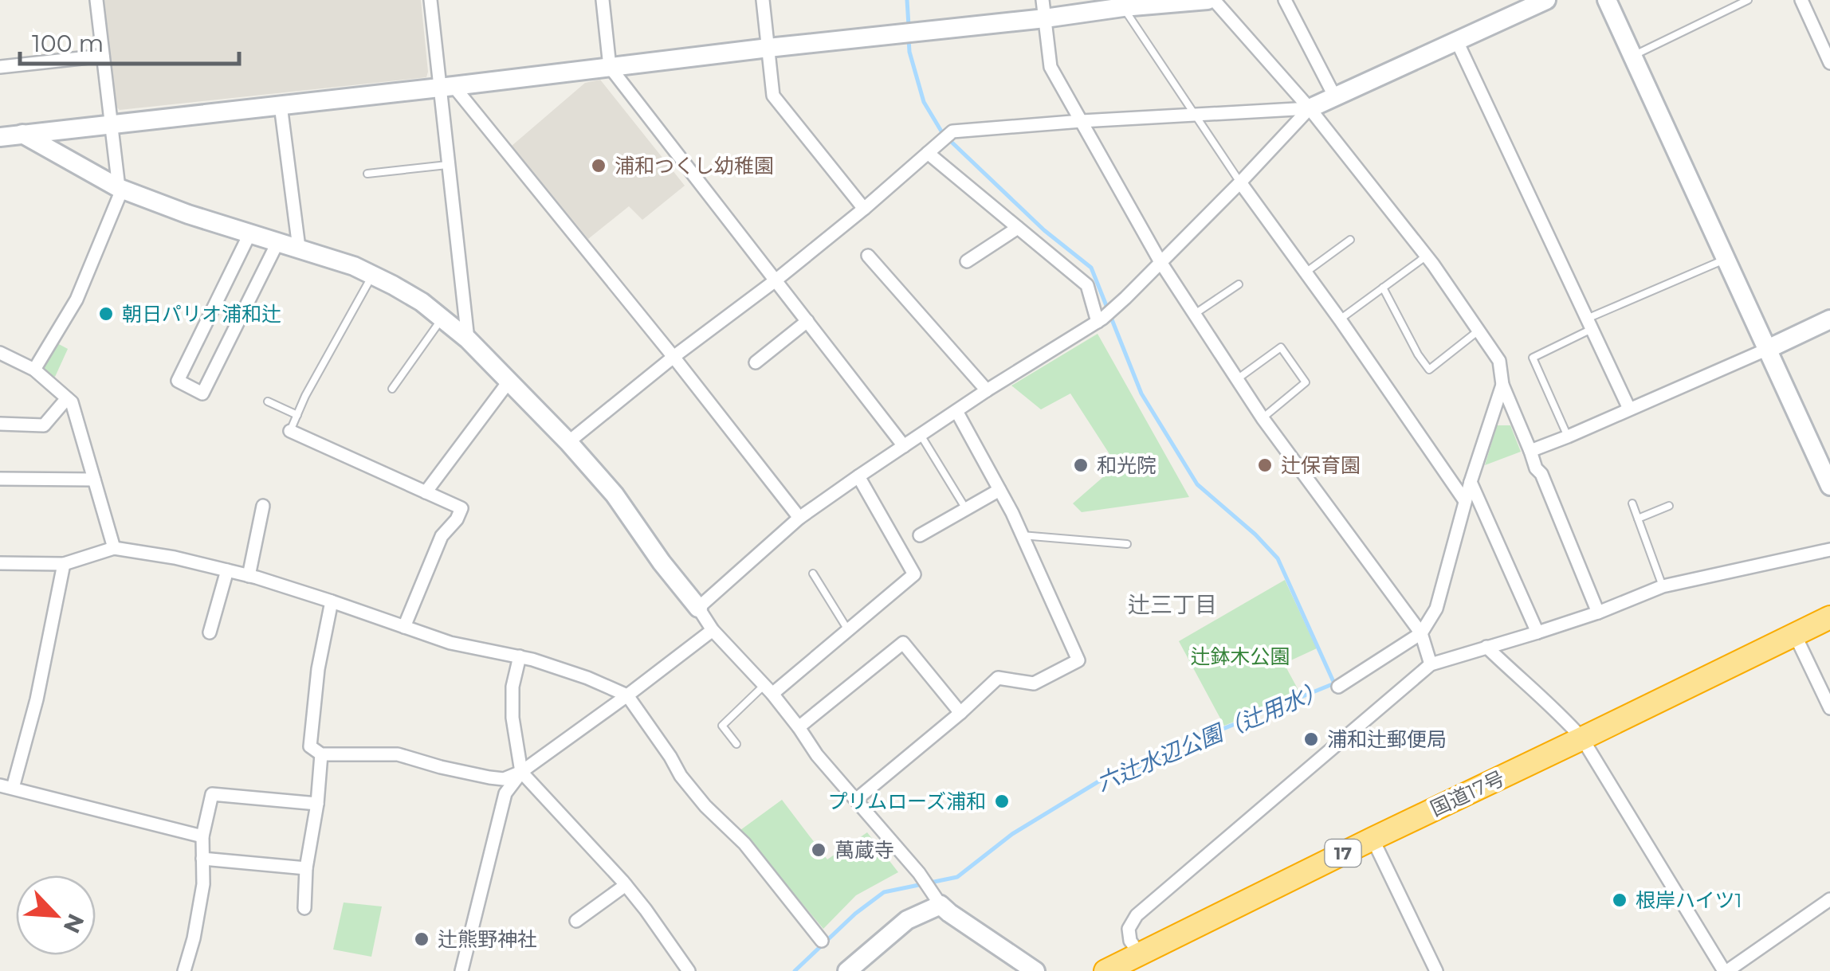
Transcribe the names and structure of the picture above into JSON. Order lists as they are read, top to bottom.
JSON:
{
  "streets": {
    "highway": ["国道17号", "17"]
  },
  "districts": ["辻三丁目"],
  "water": ["六辻水辺公園（辻用水）"],
  "parks": ["辻鉢木公園"],
  "places": [
    "浦和つくし幼稚園",
    "朝日パリオ浦和辻",
    "和光院",
    "辻保育園",
    "浦和辻郵便局",
    "プリムローズ浦和",
    "萬蔵寺",
    "根岸ハイツ1",
    "辻熊野神社"
  ],
  "scale_bar": "100 m",
  "north": "bottom right"
}
